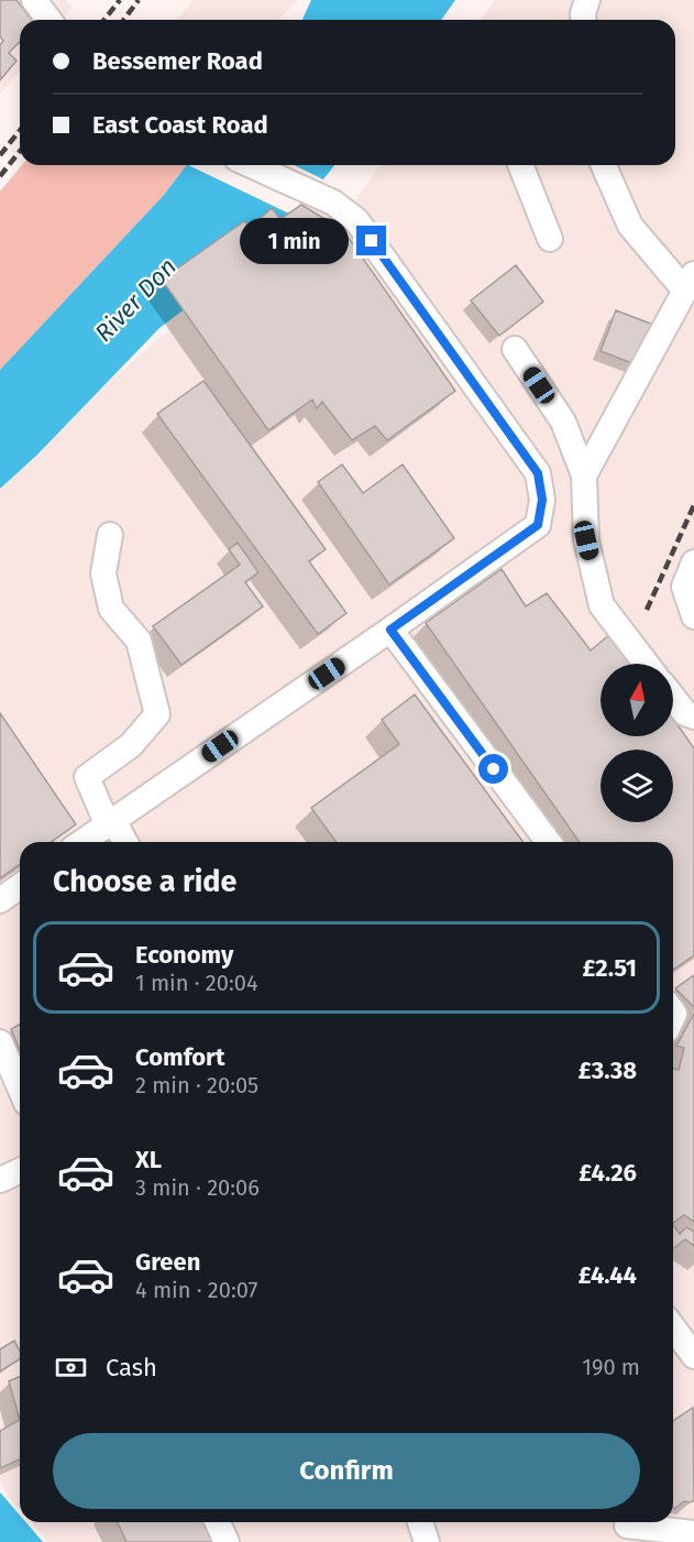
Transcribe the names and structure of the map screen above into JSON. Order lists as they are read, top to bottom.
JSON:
{
  "water": ["River Don"],
  "north": "top",
  "page": {
    "banner": ["Bessemer Road", "East Coast Road"],
    "bubble": "1 min",
    "heading": "Choose a ride",
    "list": [
      {
        "name": "Economy",
        "note": "1 min · 20:04",
        "value": "£2.51"
      },
      {
        "name": "Comfort",
        "note": "2 min · 20:05",
        "value": "£3.38"
      },
      {
        "name": "XL",
        "note": "3 min · 20:06",
        "value": "£4.26"
      },
      {
        "name": "Green",
        "note": "4 min · 20:07",
        "value": "£4.44"
      }
    ],
    "pay": ["Cash", "190 m"],
    "buttons": "Confirm"
  }
}
